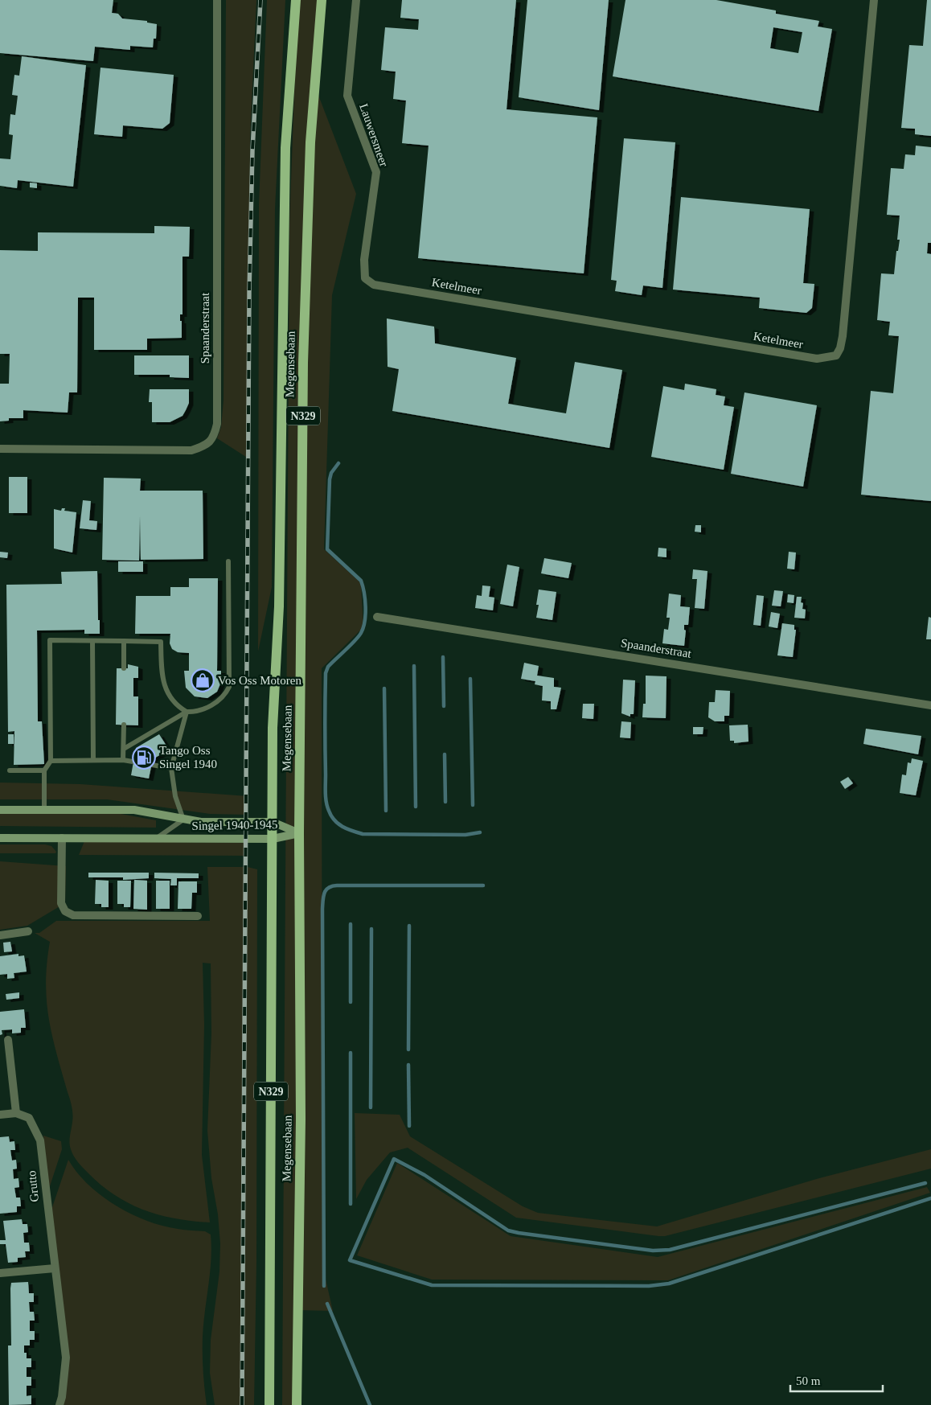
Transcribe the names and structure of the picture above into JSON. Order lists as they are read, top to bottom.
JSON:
{
  "streets": {
    "main road": ["Megensebaan", "N329", "Singel 1940-1945"],
    "street": [
      "Lauwersmeer",
      "Ketelmeer",
      "Spaanderstraat",
      "Grutto"
    ]
  },
  "crossings": [
    ["Lauwersmeer", "Ketelmeer"],
    ["Megensebaan", "Singel 1940-1945"]
  ],
  "places": {
    "shop": ["Vos Oss Motoren"],
    "fuel station": ["Tango Oss Singel 1940"]
  },
  "scale_bar": "50 m"
}
